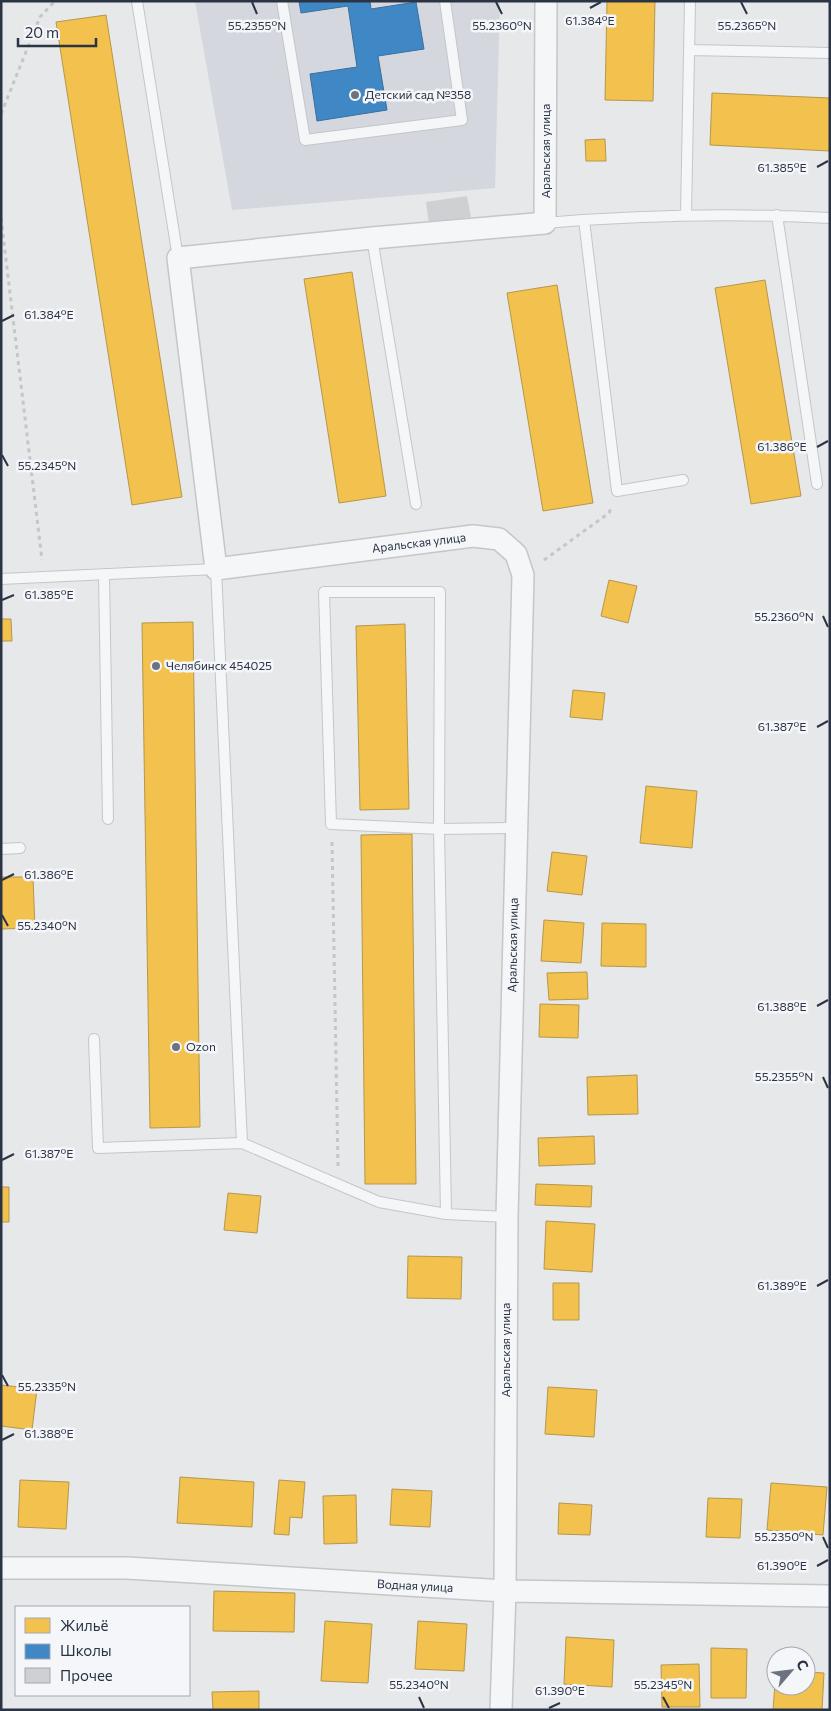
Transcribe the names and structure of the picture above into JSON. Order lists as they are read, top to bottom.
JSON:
{
  "streets": {
    "street": ["Аральская улица", "Водная улица"]
  },
  "crossings": [
    ["Аральская улица", "Водная улица"]
  ],
  "places": ["Детский сад №358", "Челябинск 454025", "Ozon"],
  "legend": ["Жильё", "Школы", "Прочее"],
  "scale_bar": "20 m",
  "north": "top right",
  "coordinates": [
    "61.384°E",
    "55.2355°N",
    "55.2360°N",
    "55.2365°N",
    "61.385°E",
    "61.386°E",
    "55.2345°N",
    "61.387°E",
    "55.2340°N",
    "61.388°E",
    "61.389°E",
    "55.2335°N",
    "55.2350°N",
    "61.390°E"
  ]
}
